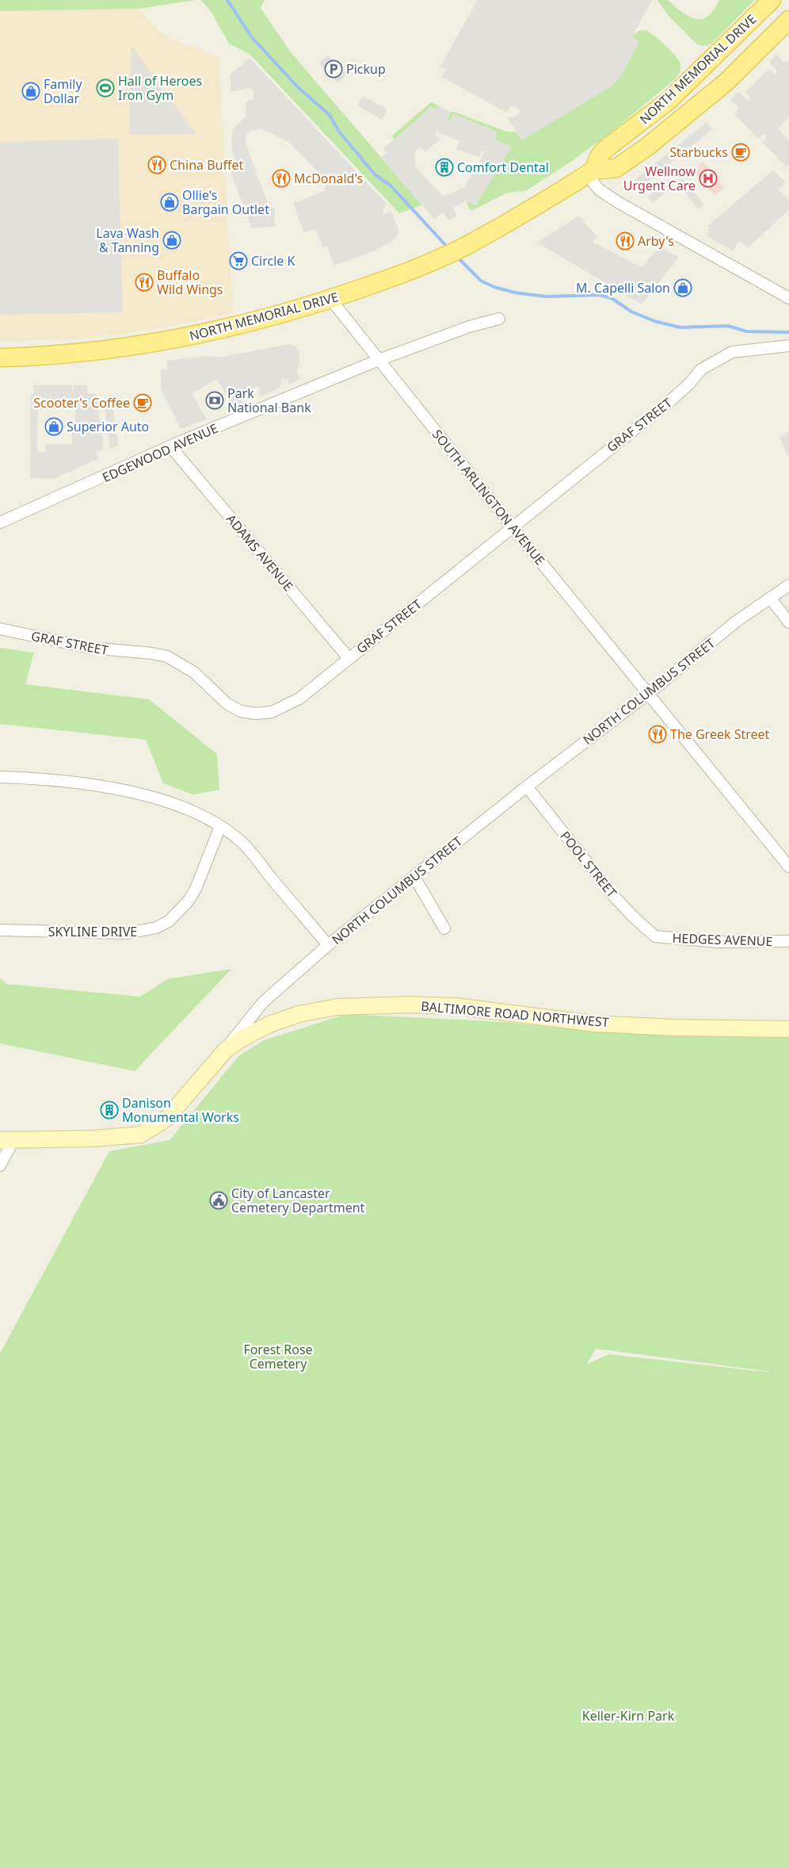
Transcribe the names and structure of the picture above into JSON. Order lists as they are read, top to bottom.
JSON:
{
  "streets": {
    "main road": ["NORTH MEMORIAL DRIVE", "NORTH COLUMBUS STREET", "BALTIMORE ROAD NORTHWEST"],
    "street": [
      "GRAF STREET",
      "EDGEWOOD AVENUE",
      "SOUTH ARLINGTON AVENUE",
      "ADAMS AVENUE",
      "POOL STREET",
      "SKYLINE DRIVE",
      "HEDGES AVENUE"
    ]
  },
  "crossings": [
    ["NORTH MEMORIAL DRIVE", "SOUTH ARLINGTON AVENUE"],
    ["GRAF STREET", "SOUTH ARLINGTON AVENUE"],
    ["GRAF STREET", "ADAMS AVENUE"],
    ["EDGEWOOD AVENUE", "SOUTH ARLINGTON AVENUE"],
    ["EDGEWOOD AVENUE", "ADAMS AVENUE"],
    ["SOUTH ARLINGTON AVENUE", "NORTH COLUMBUS STREET"],
    ["NORTH COLUMBUS STREET", "POOL STREET"],
    ["NORTH COLUMBUS STREET", "BALTIMORE ROAD NORTHWEST"],
    ["POOL STREET", "HEDGES AVENUE"]
  ],
  "parks": ["Forest Rose Cemetery", "Keller-Kirn Park"],
  "places": {
    "parking": ["Pickup"],
    "sports": ["Hall of Heroes Iron Gym"],
    "shop": [
      "Family Dollar",
      "Ollie's Bargain Outlet",
      "Lava Wash & Tanning",
      "M. Capelli Salon",
      "Superior Auto"
    ],
    "cafe": ["Starbucks", "Scooter's Coffee"],
    "restaurant": [
      "China Buffet",
      "McDonald's",
      "Arby's",
      "Buffalo Wild Wings",
      "The Greek Street"
    ],
    "building": ["Comfort Dental", "Danison Monumental Works"],
    "hospital": ["Wellnow Urgent Care"],
    "supermarket": ["Circle K"],
    "bank": ["Park National Bank"],
    "public building": ["City of Lancaster Cemetery Department"]
  }
}
